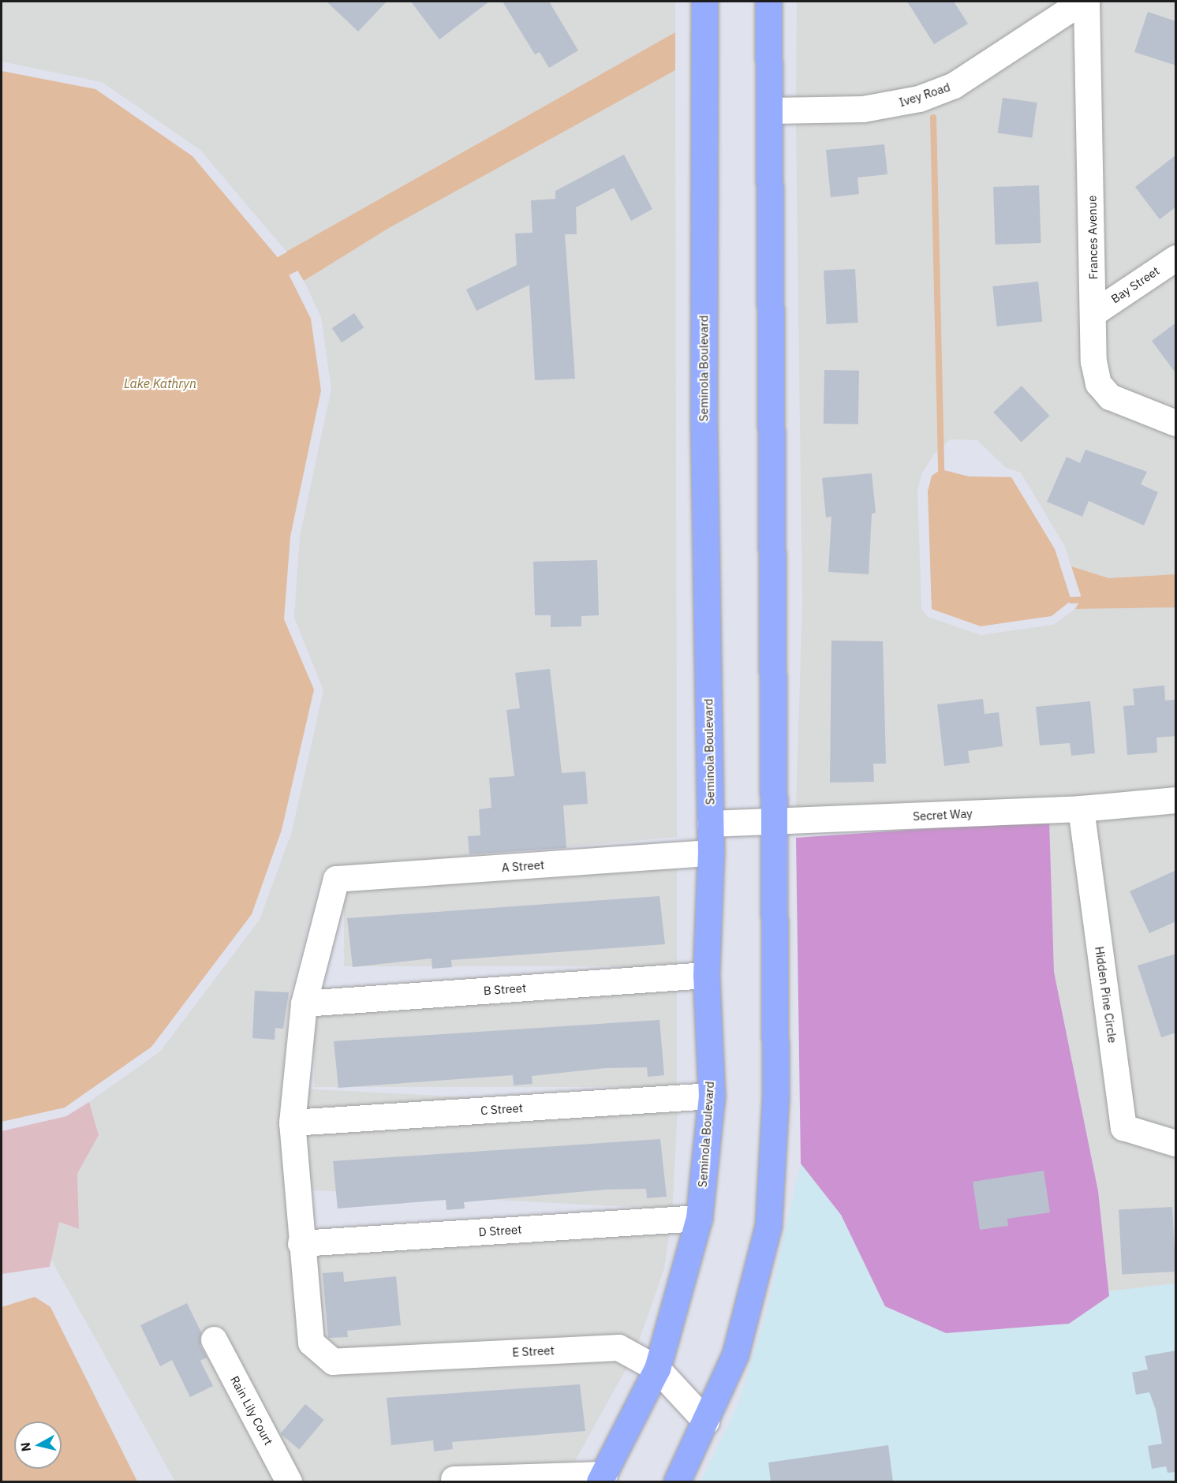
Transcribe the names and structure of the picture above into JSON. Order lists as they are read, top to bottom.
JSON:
{
  "streets": {
    "main road": ["Seminola Boulevard"],
    "street": [
      "Ivey Road",
      "Frances Avenue",
      "Bay Street",
      "Secret Way",
      "A Street",
      "B Street",
      "Hidden Pine Circle",
      "C Street",
      "D Street",
      "E Street",
      "Rain Lily Court"
    ]
  },
  "crossings": [
    ["Frances Avenue", "Bay Street"],
    ["Seminola Boulevard", "Secret Way"],
    ["Seminola Boulevard", "A Street"],
    ["Seminola Boulevard", "B Street"],
    ["Seminola Boulevard", "C Street"],
    ["Seminola Boulevard", "D Street"],
    ["Seminola Boulevard", "E Street"],
    ["Secret Way", "Hidden Pine Circle"],
    ["A Street", "B Street"],
    ["D Street", "E Street"]
  ],
  "water": ["Lake Kathryn"],
  "north": "left"
}
